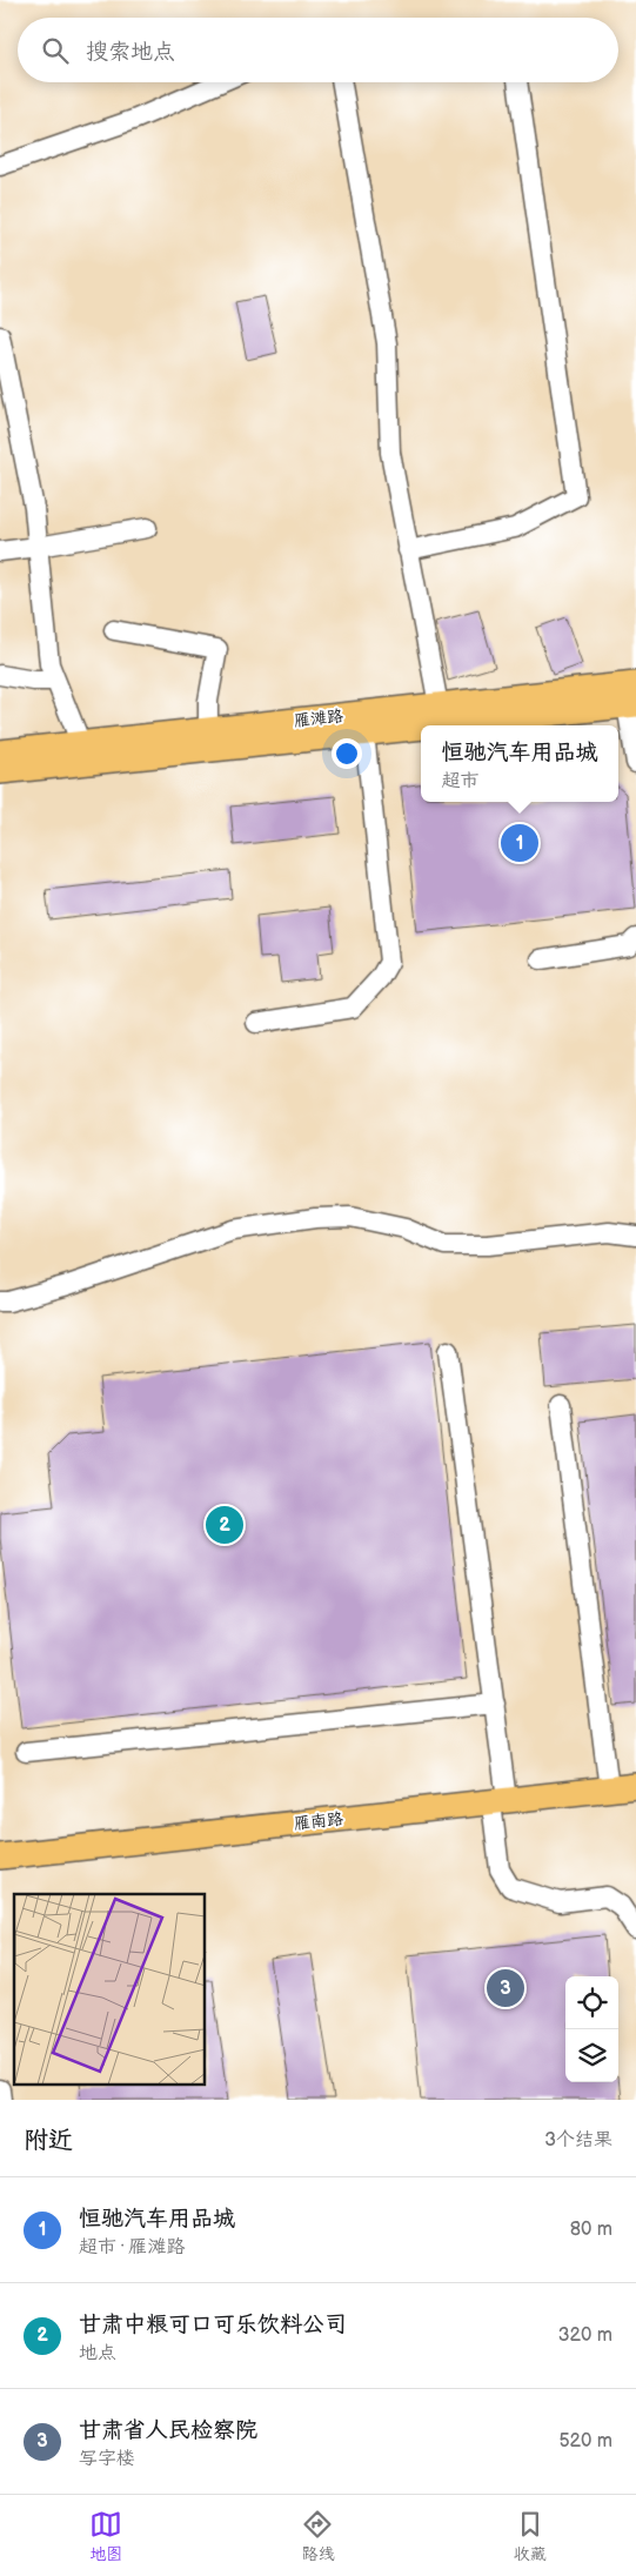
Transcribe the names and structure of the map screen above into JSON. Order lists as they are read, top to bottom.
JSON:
{
  "streets": {
    "main road": ["雁滩路", "雁南路"]
  },
  "page": {
    "search": "搜索地点",
    "popup": ["恒驰汽车用品城", "超市"],
    "pins": ["1", "2", "3"],
    "heading": ["附近", "3个结果"],
    "list": [
      {
        "mark": "1",
        "name": "恒驰汽车用品城",
        "note": "超市 · 雁滩路",
        "value": "80 m"
      },
      {
        "mark": "2",
        "name": "甘肃中粮可口可乐饮料公司",
        "note": "地点",
        "value": "320 m"
      },
      {
        "mark": "3",
        "name": "甘肃省人民检察院",
        "note": "写字楼",
        "value": "520 m"
      }
    ],
    "nav": ["地图", "路线", "收藏"]
  }
}
